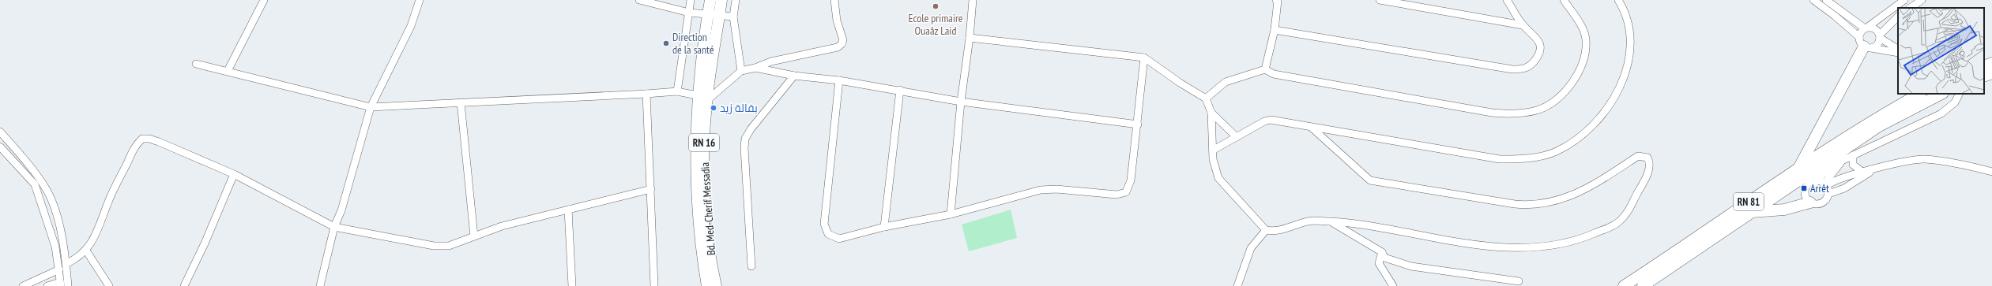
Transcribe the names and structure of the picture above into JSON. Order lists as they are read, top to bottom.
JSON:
{
  "streets": {
    "highway": ["RN 16", "RN 81", "Bd. Med-Cherif Messadia"]
  },
  "places": {
    "other": ["Ecole primaire Ouaâz Laid", "Direction de la santé", "بقالة زيد"],
    "transit": ["Arrêt"]
  }
}
